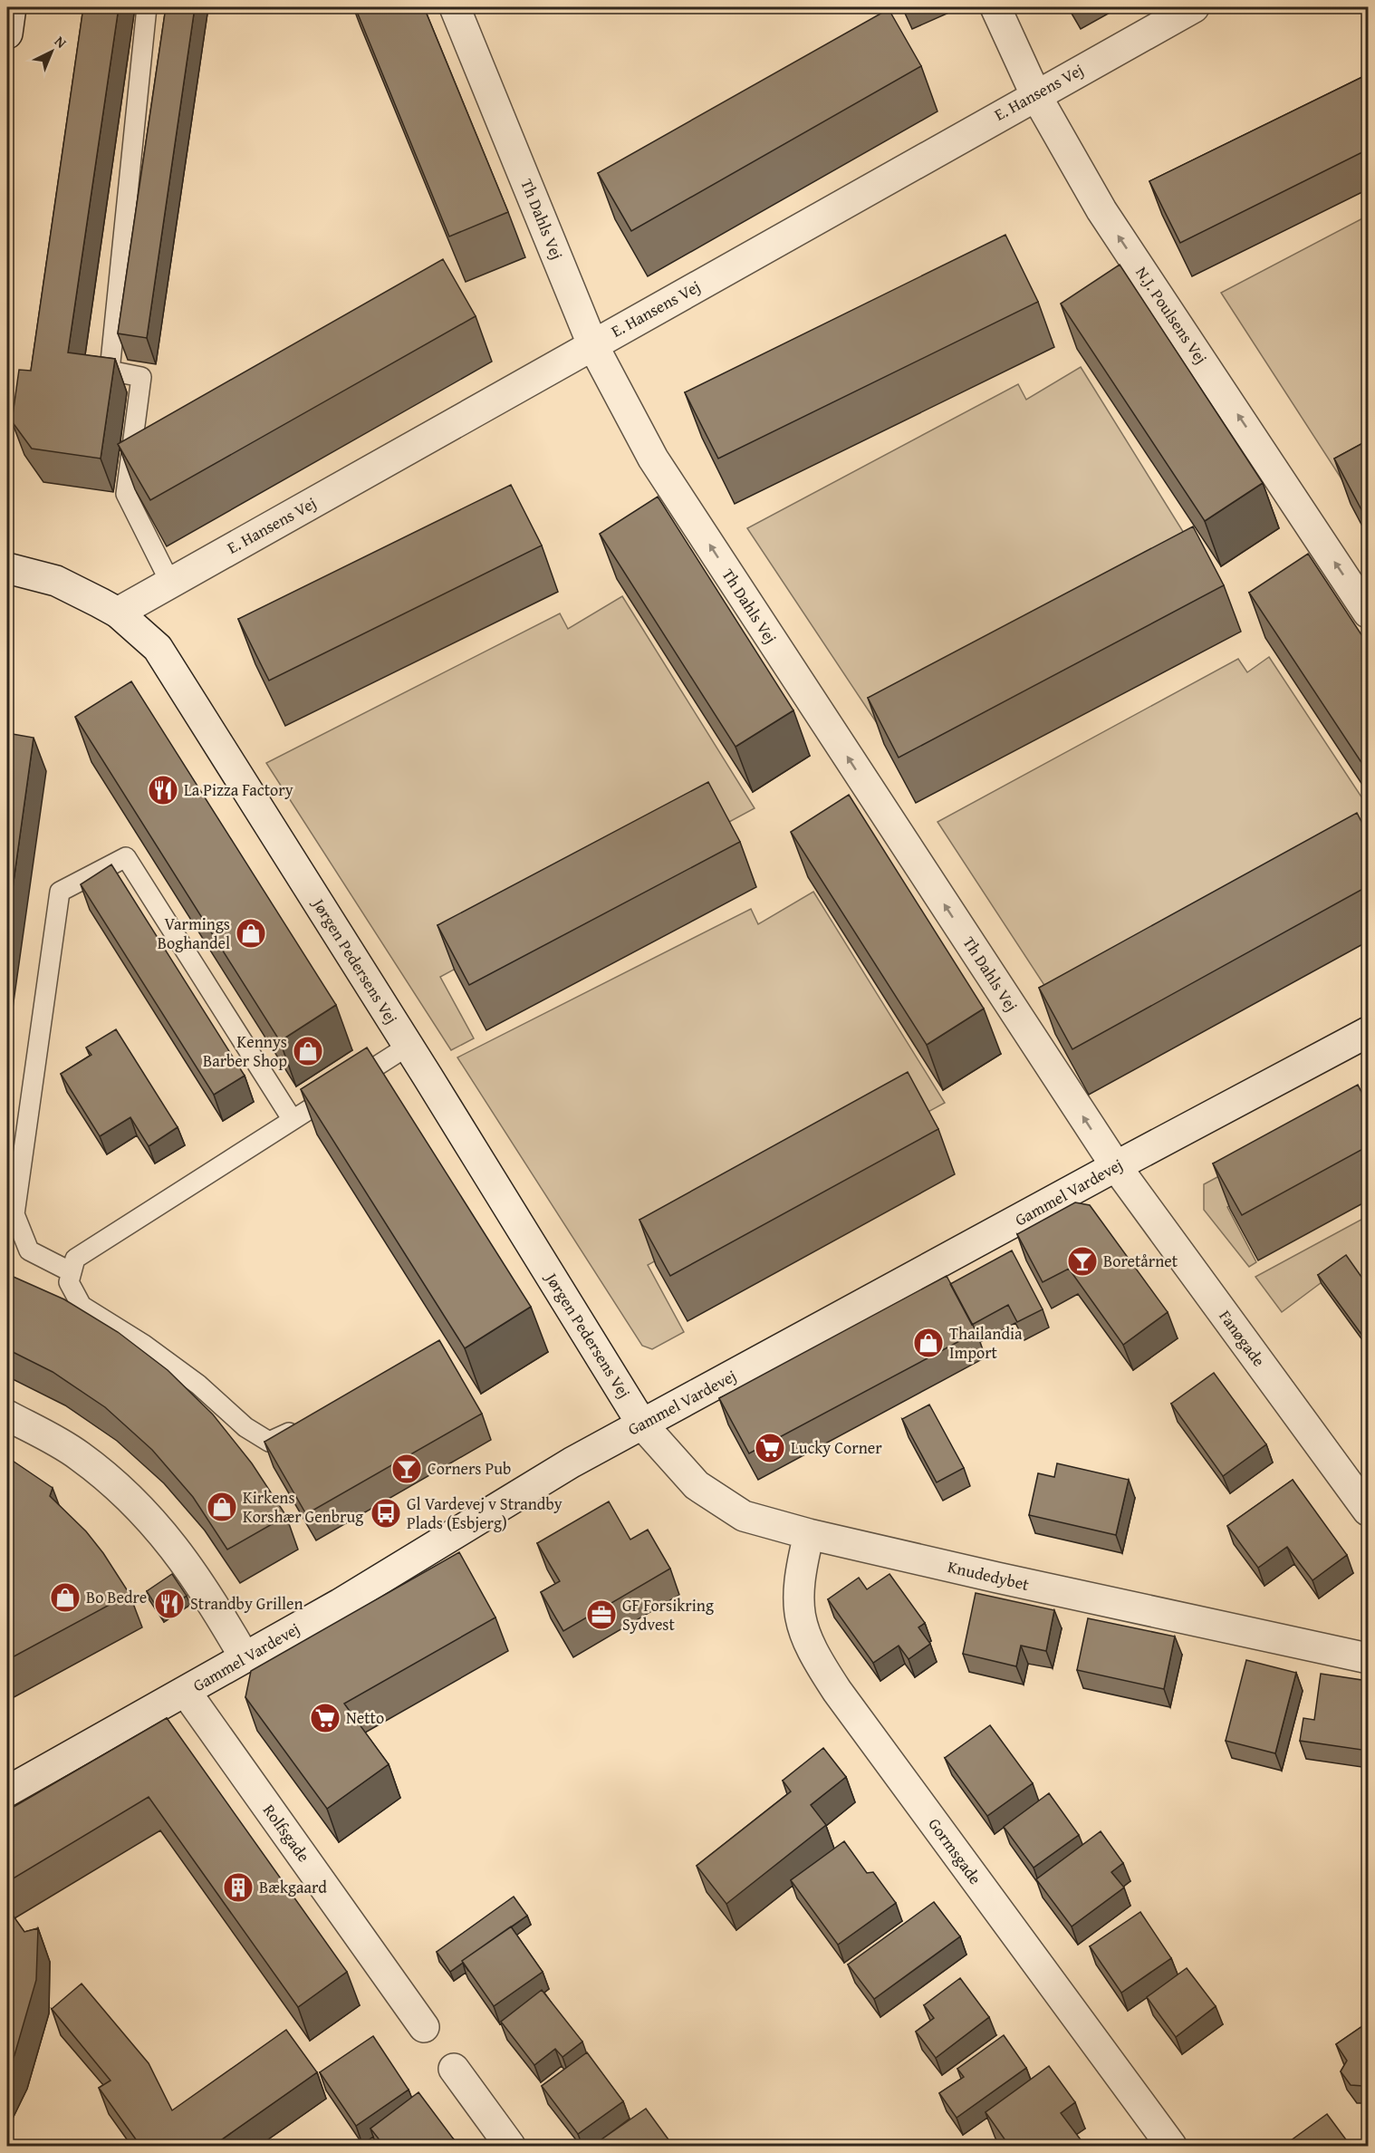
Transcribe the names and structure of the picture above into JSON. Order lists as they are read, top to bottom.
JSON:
{
  "streets": {
    "street": [
      "E. Hansens Vej",
      "Th Dahls Vej",
      "N.J. Poulsens Vej",
      "Jørgen Pedersens Vej",
      "Gammel Vardevej",
      "Fanøgade",
      "Knudedybet",
      "Rolfsgade",
      "Gormsgade"
    ]
  },
  "crossings": [
    ["E. Hansens Vej", "Th Dahls Vej"],
    ["E. Hansens Vej", "N.J. Poulsens Vej"],
    ["E. Hansens Vej", "Jørgen Pedersens Vej"],
    ["Th Dahls Vej", "Gammel Vardevej"],
    ["Th Dahls Vej", "Fanøgade"],
    ["Jørgen Pedersens Vej", "Gammel Vardevej"],
    ["Jørgen Pedersens Vej", "Knudedybet"],
    ["Gammel Vardevej", "Fanøgade"],
    ["Gammel Vardevej", "Knudedybet"],
    ["Gammel Vardevej", "Rolfsgade"],
    ["Knudedybet", "Gormsgade"]
  ],
  "one_way": ["Th Dahls Vej", "N.J. Poulsens Vej"],
  "places": {
    "restaurant": ["La Pizza Factory", "Strandby Grillen"],
    "shop": [
      "Varmings Boghandel",
      "Kennys Barber Shop",
      "Thailandia Import",
      "Kirkens Korshær Genbrug",
      "Bo Bedre"
    ],
    "bar": ["Boretårnet", "Corners Pub"],
    "supermarket": ["Lucky Corner", "Netto"],
    "bus stop": ["Gl Vardevej v Strandby Plads (Esbjerg)"],
    "office": ["GF Forsikring Sydvest"],
    "building": ["Bækgaard"]
  },
  "north": "top right"
}
